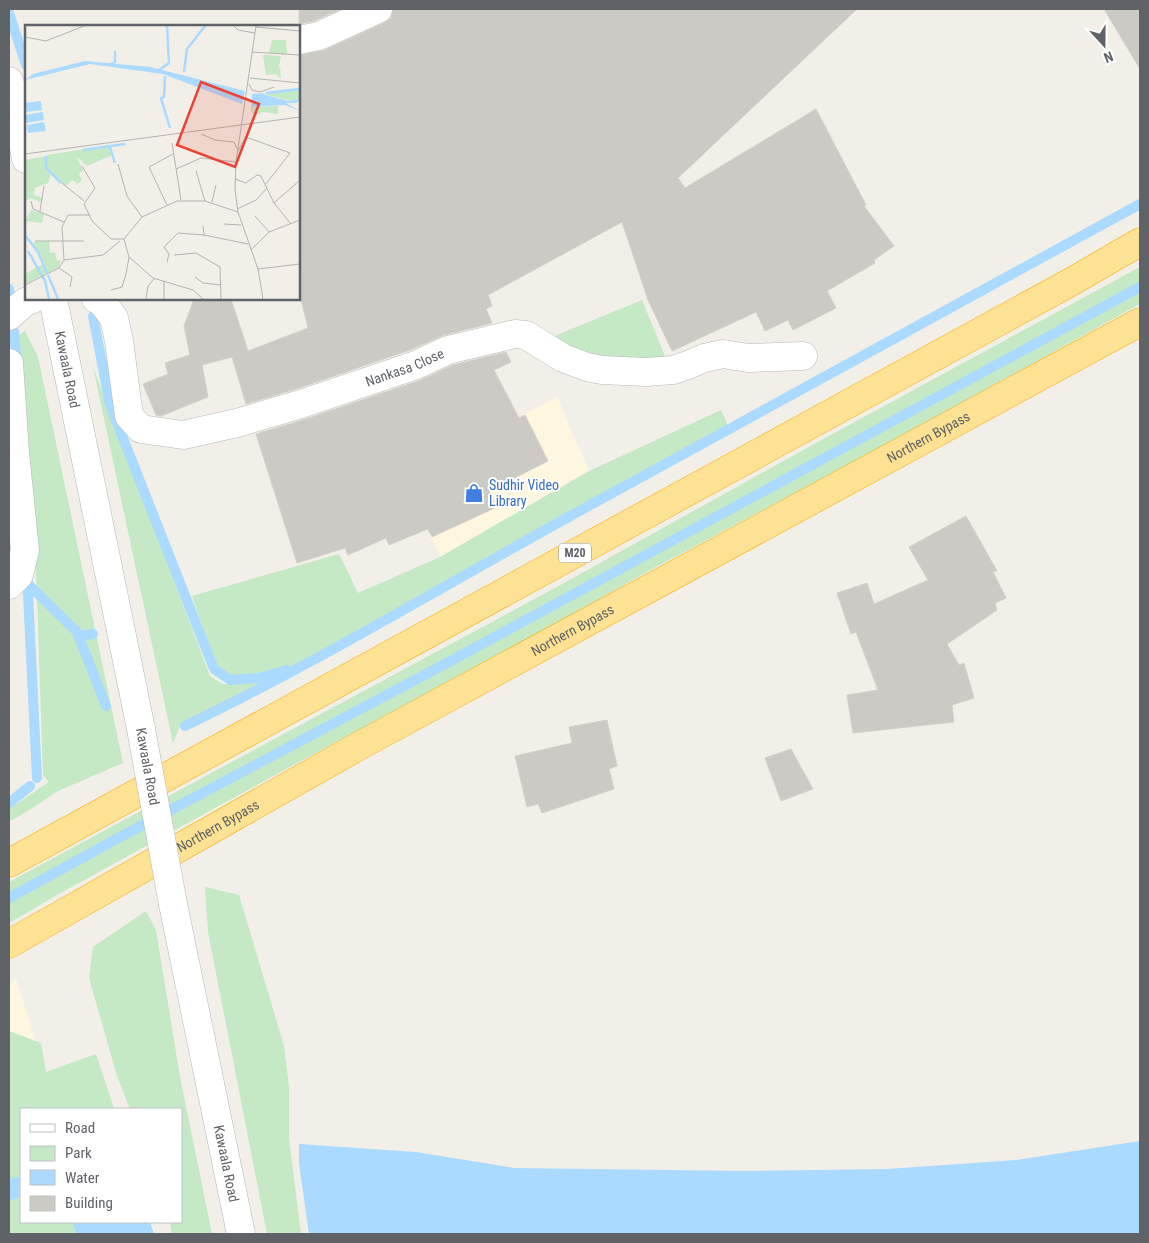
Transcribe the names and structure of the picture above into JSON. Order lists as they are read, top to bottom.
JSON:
{
  "streets": {
    "highway": ["Northern Bypass", "M20"],
    "street": ["Nankasa Close", "Kawaala Road"]
  },
  "places": {
    "shop": ["Sudhir Video Library"]
  },
  "legend": [
    "Road",
    "Park",
    "Water",
    "Building"
  ],
  "north": "bottom"
}
